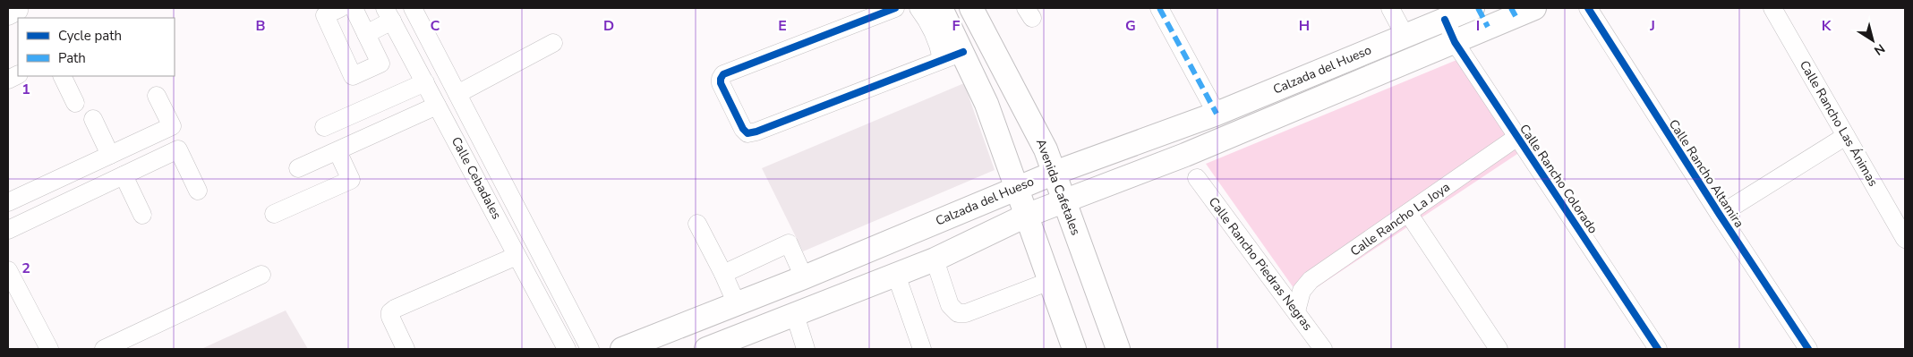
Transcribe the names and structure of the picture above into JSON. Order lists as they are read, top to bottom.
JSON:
{
  "streets": {
    "main road": ["Calzada del Hueso", "Avenida Cafetales"],
    "street": [
      "Calle Rancho Las Ánimas",
      "Calle Rancho Altamira",
      "Calle Cebadales",
      "Calle Rancho Colorado",
      "Calle Rancho La Joya",
      "Calle Rancho Piedras Negras"
    ]
  },
  "crossings": [
    ["Calzada del Hueso", "Calle Rancho Colorado"],
    ["Calzada del Hueso", "Avenida Cafetales"],
    ["Calle Rancho Colorado", "Calle Rancho La Joya"],
    ["Calle Rancho La Joya", "Calle Rancho Piedras Negras"]
  ],
  "legend": ["Cycle path", "Path"],
  "north": "bottom right",
  "grid": {
    "columns": [
      "B",
      "C",
      "D",
      "E",
      "F",
      "G",
      "H",
      "I",
      "J",
      "K"
    ],
    "rows": ["1", "2"]
  }
}
